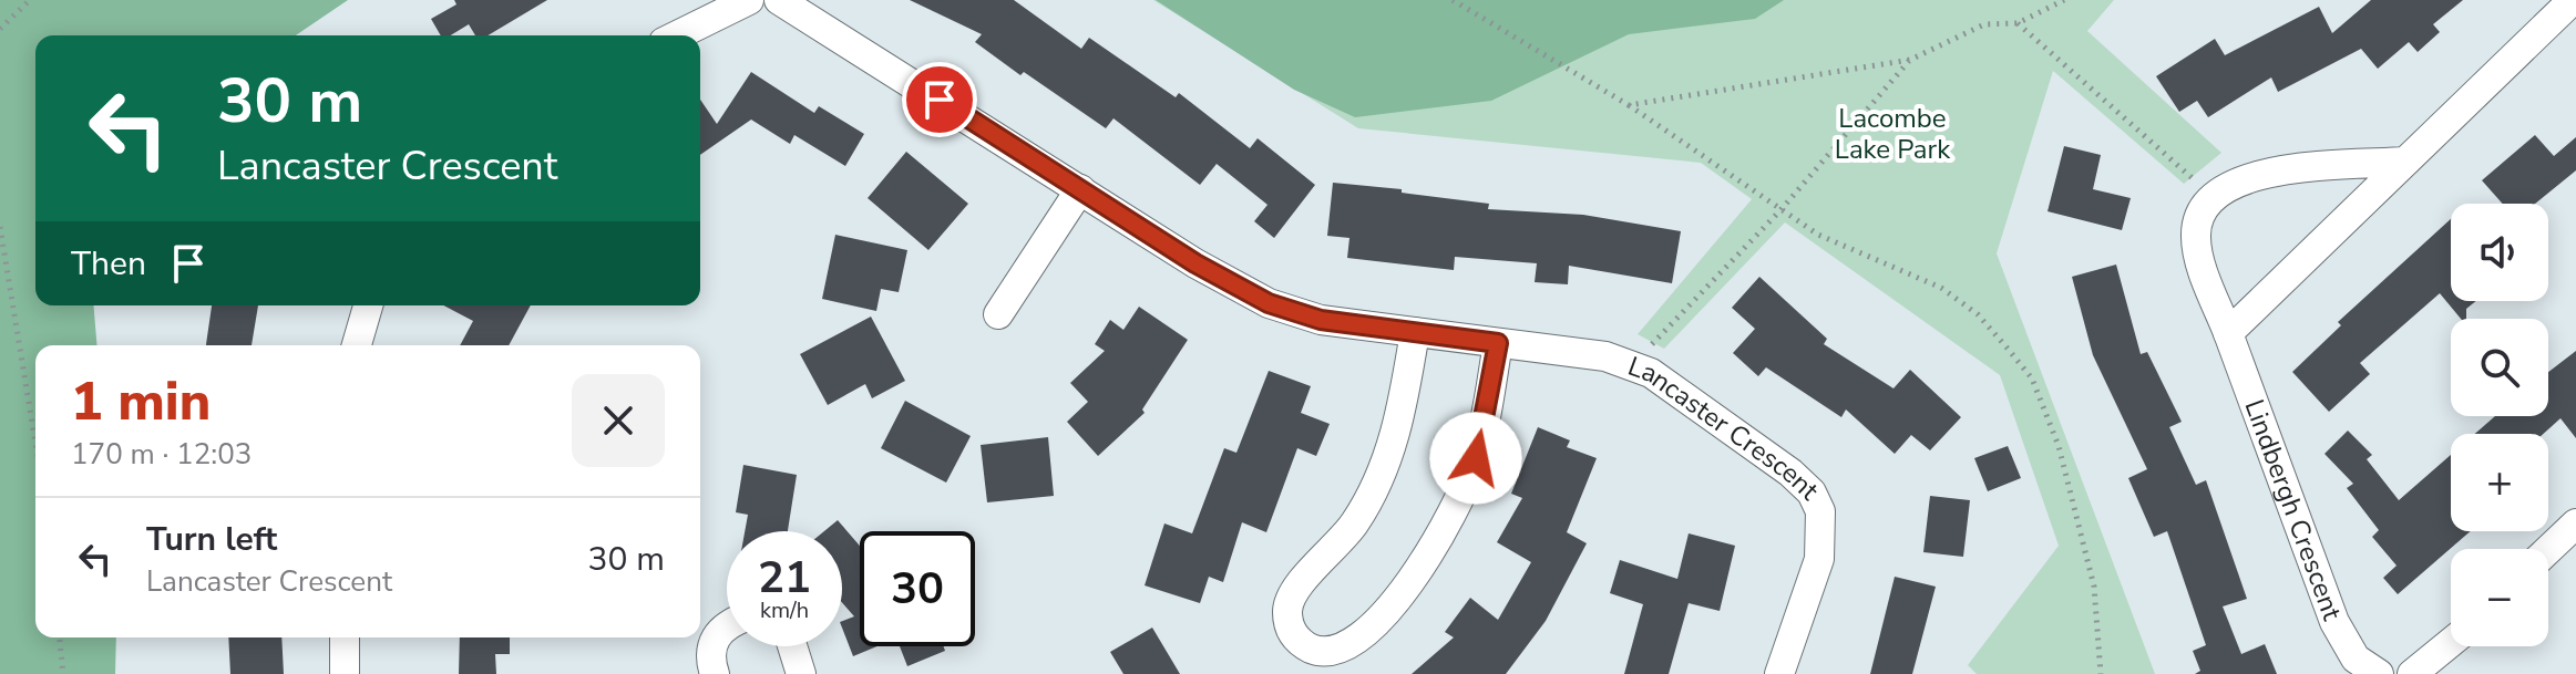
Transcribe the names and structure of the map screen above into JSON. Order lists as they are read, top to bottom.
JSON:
{
  "streets": {
    "street": ["Lancaster Crescent", "Lindbergh Crescent"]
  },
  "parks": ["Lacombe Lake Park"],
  "page": {
    "turn": ["30 m", "Lancaster Crescent"],
    "map_buttons": ["+", "−"],
    "then": "Then",
    "heading": ["1 min", "170 m · 12:03"],
    "list": [
      {
        "name": "Turn left",
        "note": "Lancaster Crescent",
        "value": "30 m"
      }
    ],
    "speed": "21 km/h",
    "limit": "30"
  }
}
